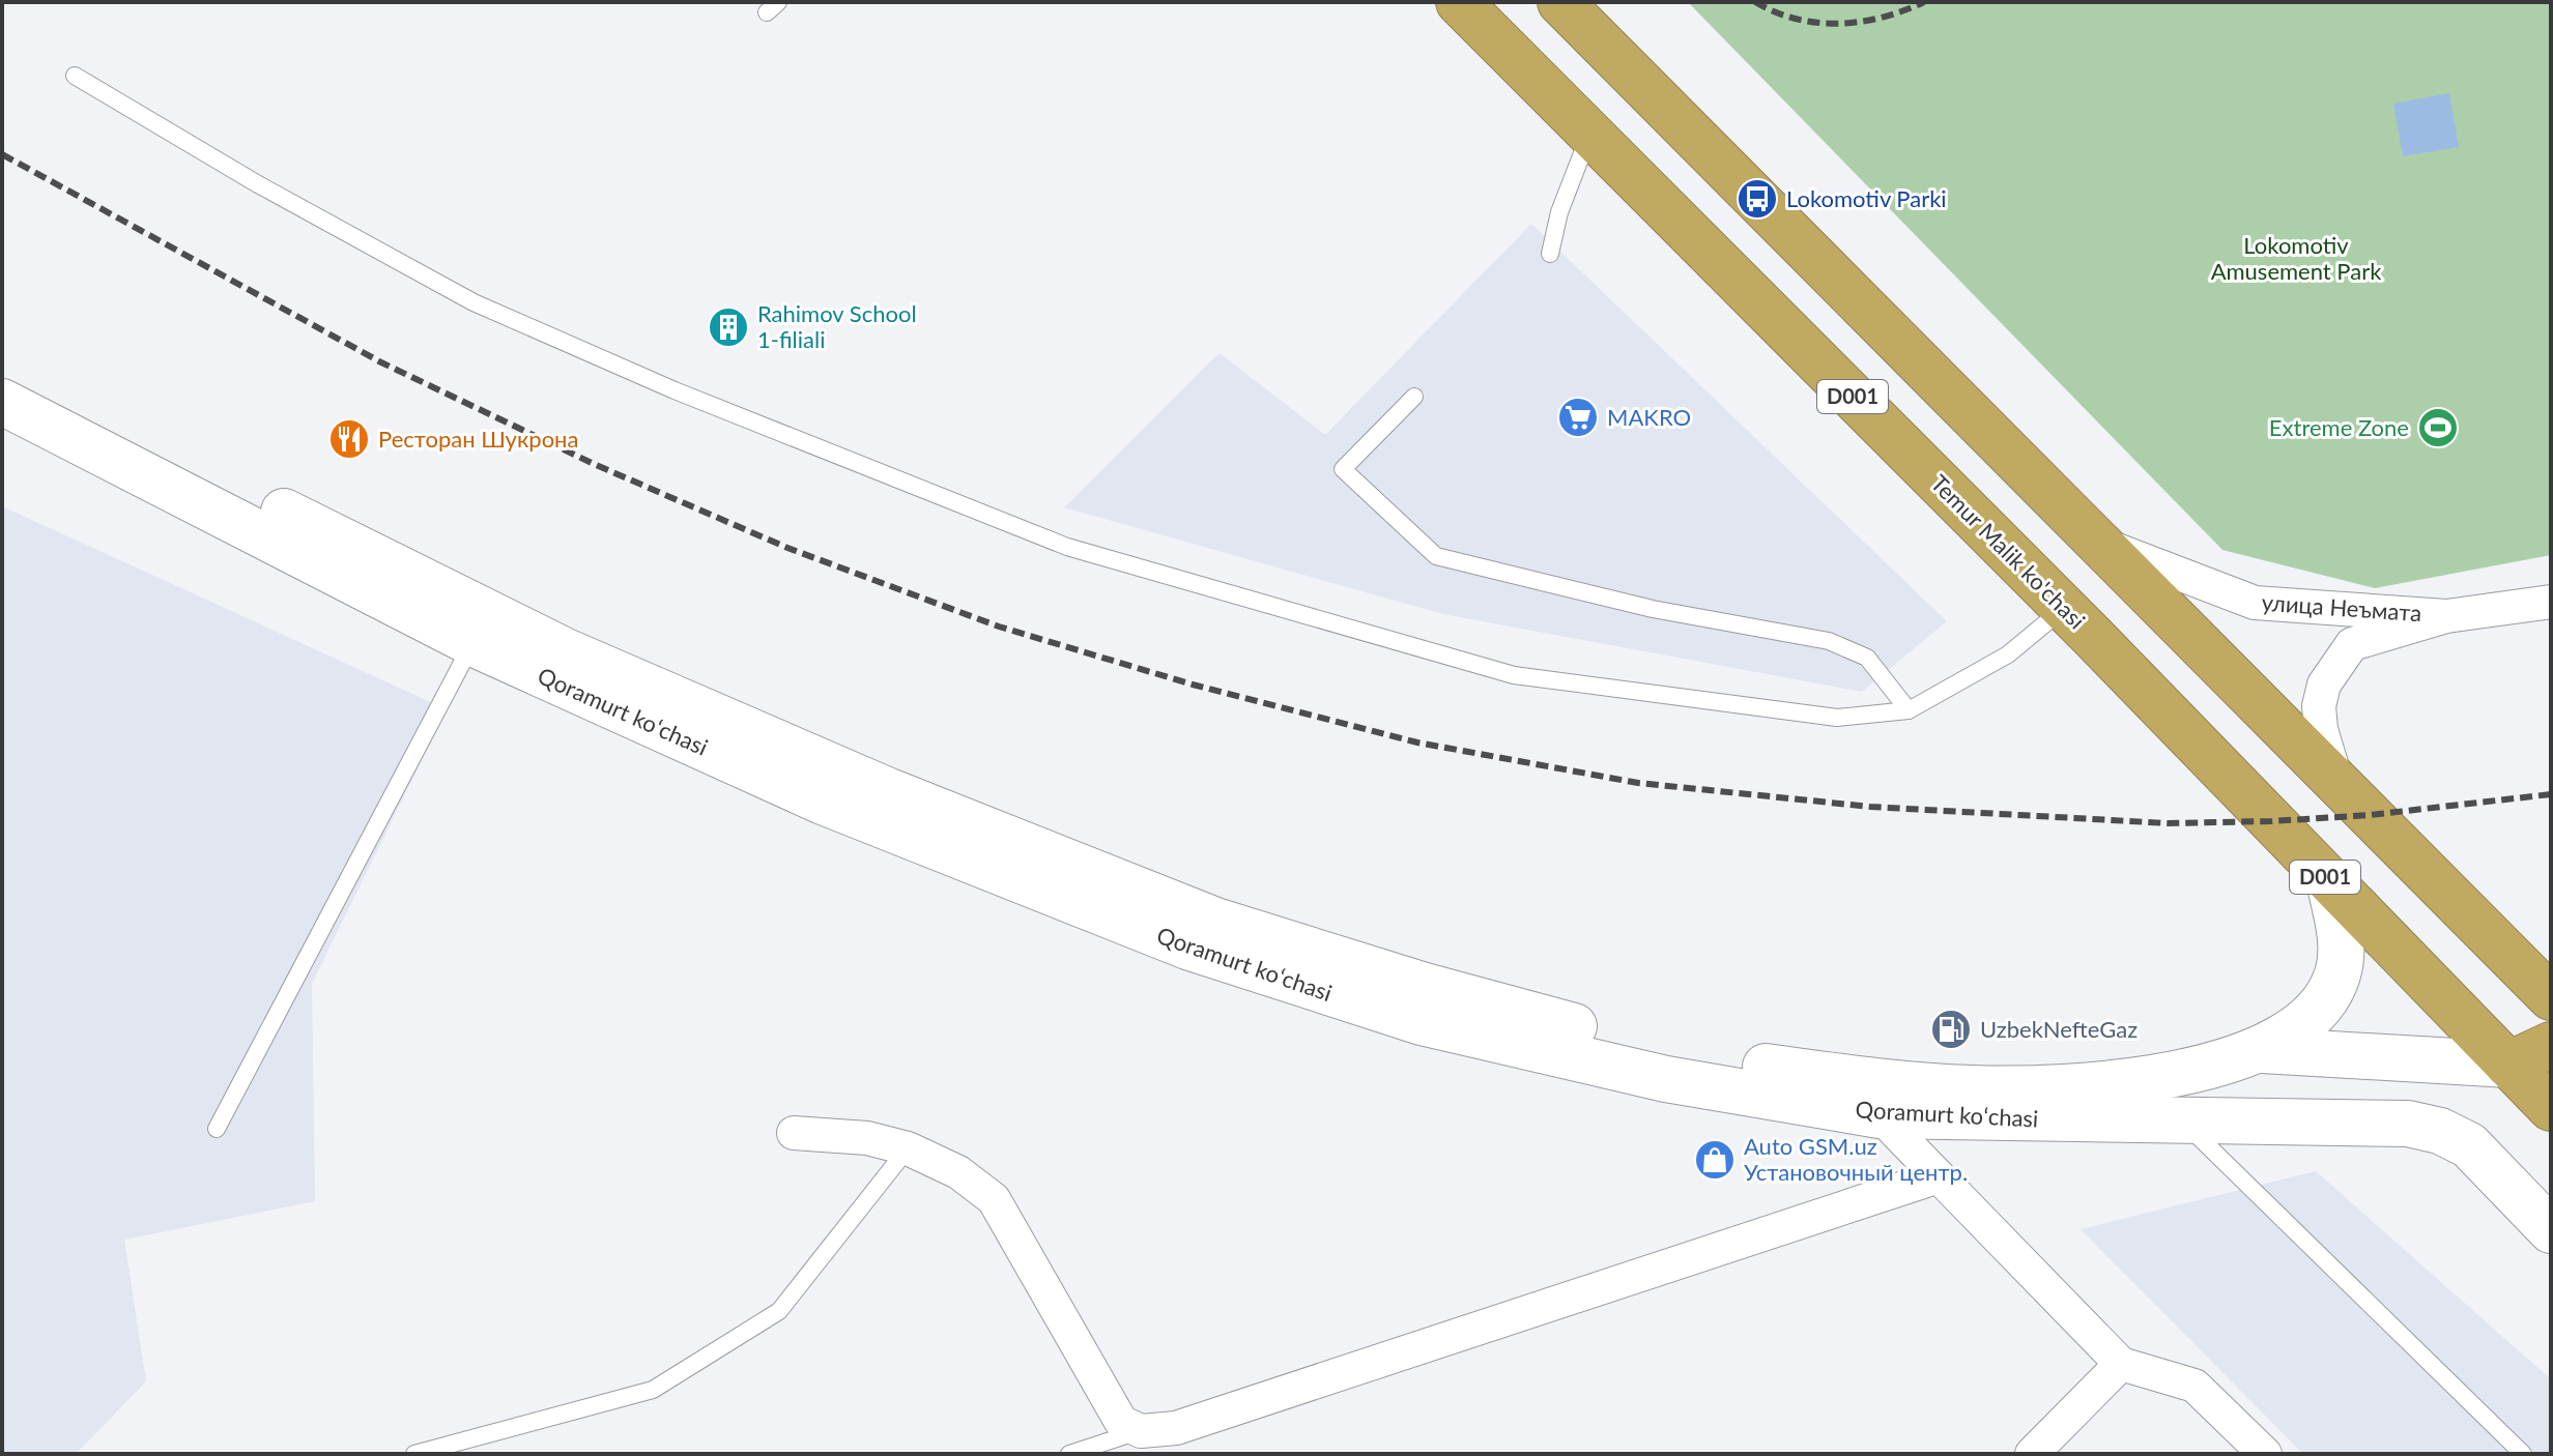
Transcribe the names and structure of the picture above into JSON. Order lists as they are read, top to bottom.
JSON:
{
  "streets": {
    "highway": ["D001", "Temur Malik ko'chasi"],
    "main road": ["Qoramurt koʻchasi"],
    "street": ["улица Неъмата"]
  },
  "crossings": [
    ["Temur Malik ko'chasi", "Qoramurt koʻchasi"]
  ],
  "parks": ["Lokomotiv Amusement Park"],
  "places": {
    "bus stop": ["Lokomotiv Parki"],
    "building": ["Rahimov School 1-filiali"],
    "supermarket": ["MAKRO"],
    "sports": ["Extreme Zone"],
    "restaurant": ["Ресторан Шукрона"],
    "fuel station": ["UzbekNefteGaz"],
    "shop": ["Auto GSM.uz Установочный центр."]
  }
}
